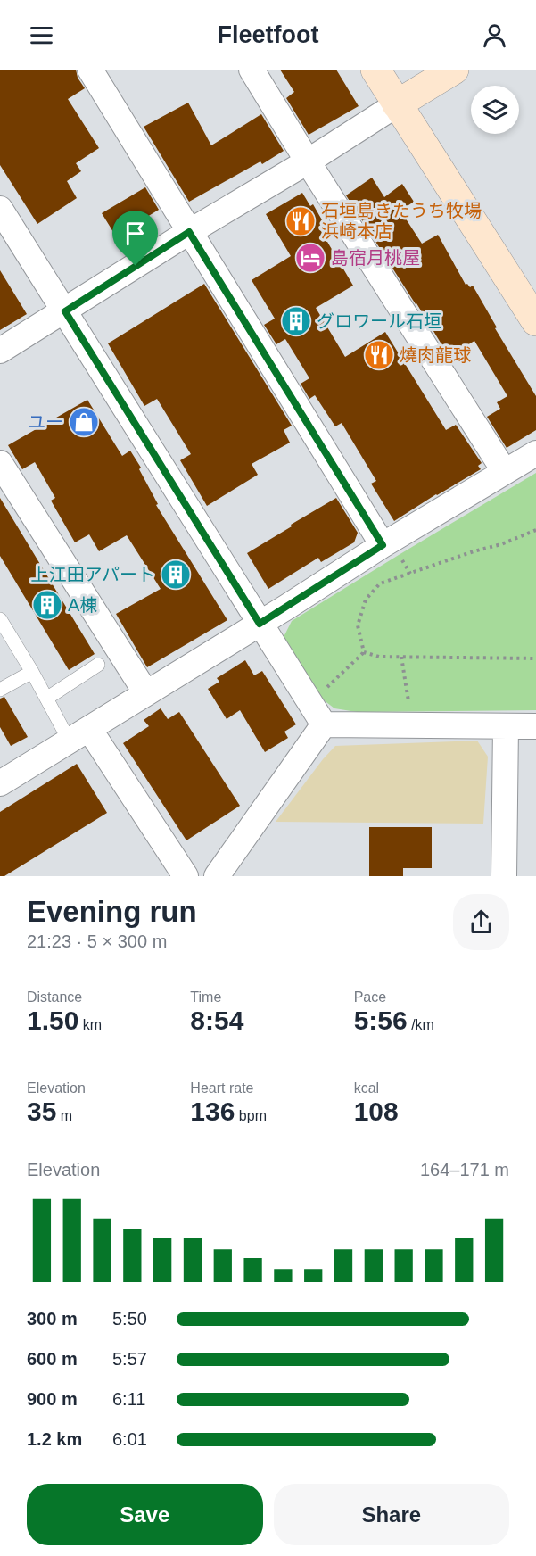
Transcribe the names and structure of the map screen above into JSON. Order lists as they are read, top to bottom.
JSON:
{
  "places": {
    "restaurant": ["石垣島きたうち牧場 浜崎本店", "燒肉龍球"],
    "hotel": ["島宿月桃屋"],
    "building": ["グロワール石垣", "上江田アパート", "A棟"],
    "shop": ["ユー"]
  },
  "page": {
    "header": "Fleetfoot",
    "heading": ["Evening run", "21:23 · 5 × 300 m"],
    "stats": [
      ["Distance", "1.50 km"],
      ["Time", "8:54"],
      ["Pace", "5:56 /km"],
      ["Elevation", "35 m"],
      ["Heart rate", "136 bpm"],
      ["kcal", "108"]
    ],
    "chart": ["Elevation", "164–171 m"],
    "list": [
      {
        "name": "300 m",
        "note": "5:50"
      },
      {
        "name": "600 m",
        "note": "5:57"
      },
      {
        "name": "900 m",
        "note": "6:11"
      },
      {
        "name": "1.2 km",
        "note": "6:01"
      }
    ],
    "buttons": ["Save", "Share"]
  }
}
